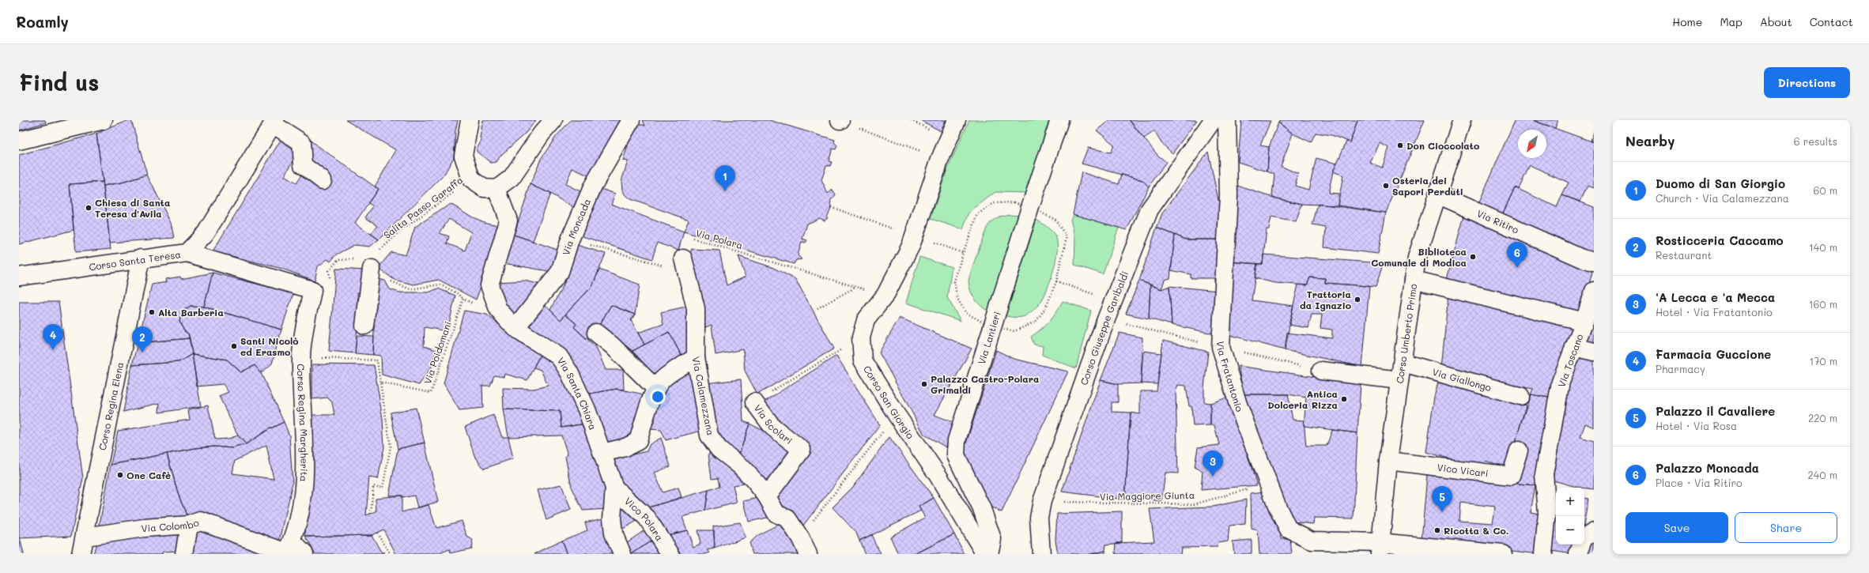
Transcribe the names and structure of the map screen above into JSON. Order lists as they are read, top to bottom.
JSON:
{
  "streets": {
    "street": [
      "Via Ritiro",
      "Via Moncada",
      "Corso Santa Teresa",
      "Corso Giuseppe Garibaldi",
      "Corso Umberto Primo",
      "Via Lantieri",
      "Via Toscano",
      "Via Fratantonio",
      "Via Giallongo",
      "Via Santa Chiara",
      "Via Calamezzana",
      "Corso San Giorgio",
      "Corso Regina Elena",
      "Corso Regina Margherita",
      "Via Scolari",
      "Vico Vicari",
      "Vico Polara",
      "Via Colombo"
    ],
    "path": [
      "Salita Passo Garaffa",
      "Via Polara",
      "Via Poidomani",
      "Via Maggiore Giunta"
    ]
  },
  "crossings": [
    ["Via Ritiro", "Corso Umberto Primo"],
    ["Via Moncada", "Via Polara"],
    ["Via Moncada", "Via Santa Chiara"],
    ["Via Polara", "Via Calamezzana"],
    ["Via Polara", "Corso San Giorgio"],
    ["Corso Santa Teresa", "Corso Regina Elena"],
    ["Corso Santa Teresa", "Corso Regina Margherita"],
    ["Corso Giuseppe Garibaldi", "Via Maggiore Giunta"],
    ["Corso Umberto Primo", "Via Toscano"],
    ["Corso Umberto Primo", "Via Fratantonio"],
    ["Corso Umberto Primo", "Via Giallongo"],
    ["Corso Umberto Primo", "Vico Vicari"],
    ["Via Fratantonio", "Via Maggiore Giunta"],
    ["Via Santa Chiara", "Vico Polara"],
    ["Via Calamezzana", "Via Scolari"],
    ["Corso San Giorgio", "Via Scolari"],
    ["Corso Regina Elena", "Via Colombo"],
    ["Corso Regina Margherita", "Via Colombo"]
  ],
  "places": [
    "Don Cioccolato",
    "Osteria dei Sapori Perduti",
    "Chiesa di Santa Teresa d'Avila",
    "Biblioteca Comunale di Modica",
    "Trattoria da Ignazio",
    "Alta Barberia",
    "Santi Nicolò ed Erasmo",
    "Palazzo Castro-Polara Grimaldi",
    "Antica Dolceria Rizza",
    "One Cafè",
    "Ricotta & Co."
  ],
  "north": "bottom left",
  "page": {
    "header": "Roamly",
    "nav": [
      "Home",
      "Map",
      "About",
      "Contact"
    ],
    "buttons": [
      "Directions",
      ["Save", "Share"]
    ],
    "title": "Find us",
    "heading": ["Nearby", "6 results"],
    "list": [
      {
        "mark": "1",
        "name": "Duomo di San Giorgio",
        "note": "Church · Via Calamezzana",
        "value": "60 m"
      },
      {
        "mark": "2",
        "name": "Rosticceria Caccamo",
        "note": "Restaurant",
        "value": "140 m"
      },
      {
        "mark": "3",
        "name": "'A Lecca e 'a Mecca",
        "note": "Hotel · Via Fratantonio",
        "value": "160 m"
      },
      {
        "mark": "4",
        "name": "Farmacia Guccione",
        "note": "Pharmacy",
        "value": "170 m"
      },
      {
        "mark": "5",
        "name": "Palazzo il Cavaliere",
        "note": "Hotel · Via Rosa",
        "value": "220 m"
      },
      {
        "mark": "6",
        "name": "Palazzo Moncada",
        "note": "Place · Via Ritiro",
        "value": "240 m"
      }
    ],
    "pins": [
      "1",
      "6",
      "4",
      "2",
      "3",
      "5"
    ],
    "map_buttons": ["+", "−"]
  }
}
